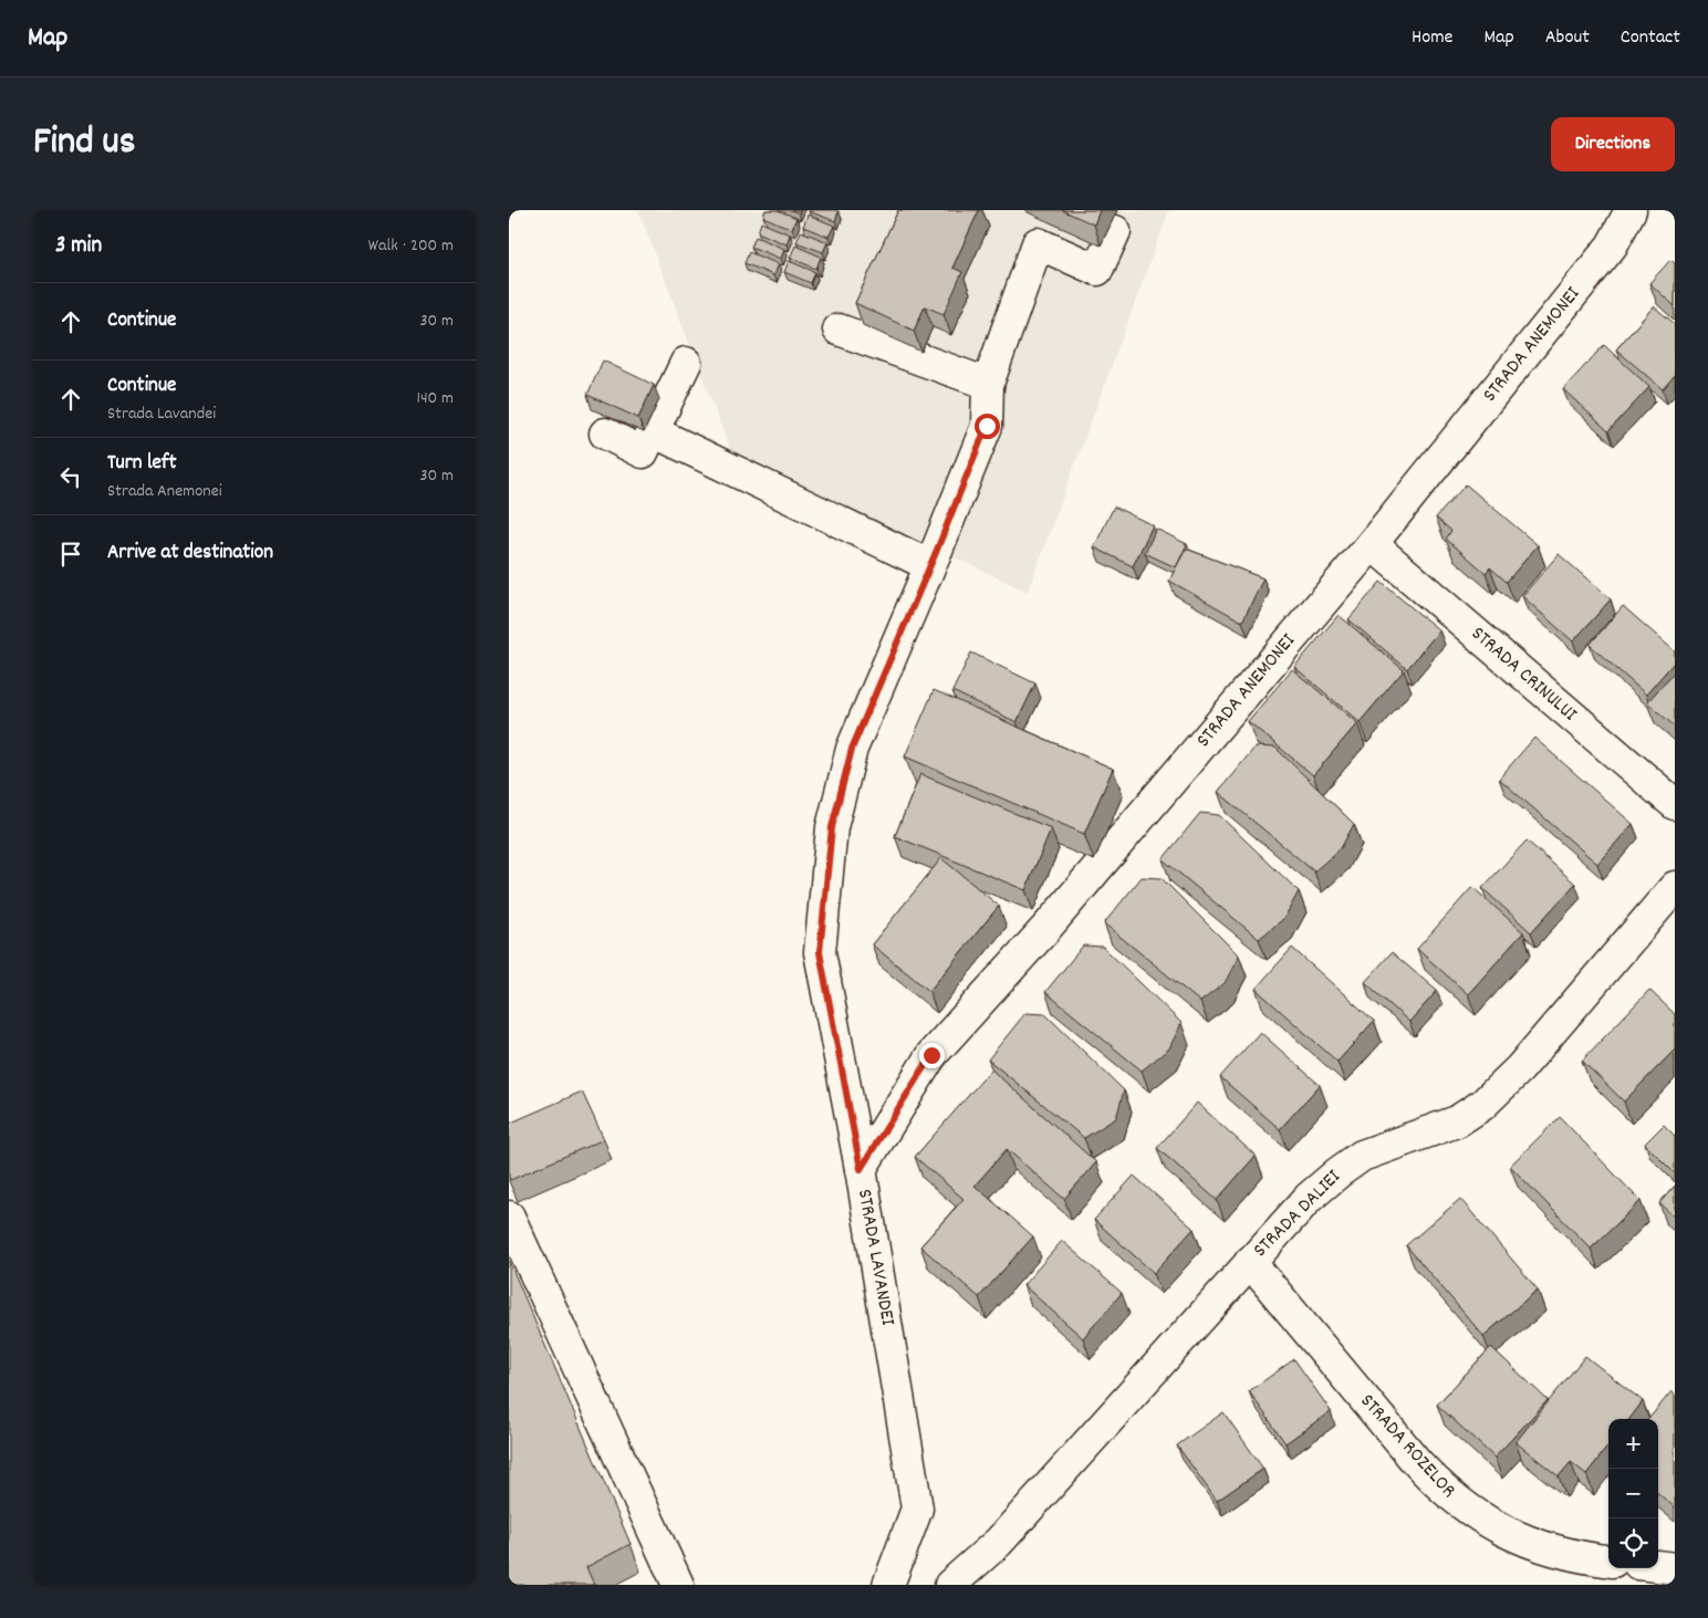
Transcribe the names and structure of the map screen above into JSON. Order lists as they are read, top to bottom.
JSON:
{
  "streets": {
    "street": [
      "STRADA ANEMONEI",
      "STRADA CRINULUI",
      "STRADA DALIEI",
      "STRADA LAVANDEI",
      "STRADA ROZELOR"
    ]
  },
  "crossings": [
    ["STRADA ANEMONEI", "STRADA CRINULUI"],
    ["STRADA ANEMONEI", "STRADA LAVANDEI"],
    ["STRADA DALIEI", "STRADA ROZELOR"]
  ],
  "page": {
    "header": "Map",
    "nav": [
      "Home",
      "Map",
      "About",
      "Contact"
    ],
    "title": "Find us",
    "buttons": "Directions",
    "heading": ["3 min", "Walk · 200 m"],
    "list": [
      ["Continue", "30 m"],
      ["Continue", "Strada Lavandei", "140 m"],
      ["Turn left", "Strada Anemonei", "30 m"],
      "Arrive at destination"
    ],
    "map_buttons": ["+", "−"]
  }
}
